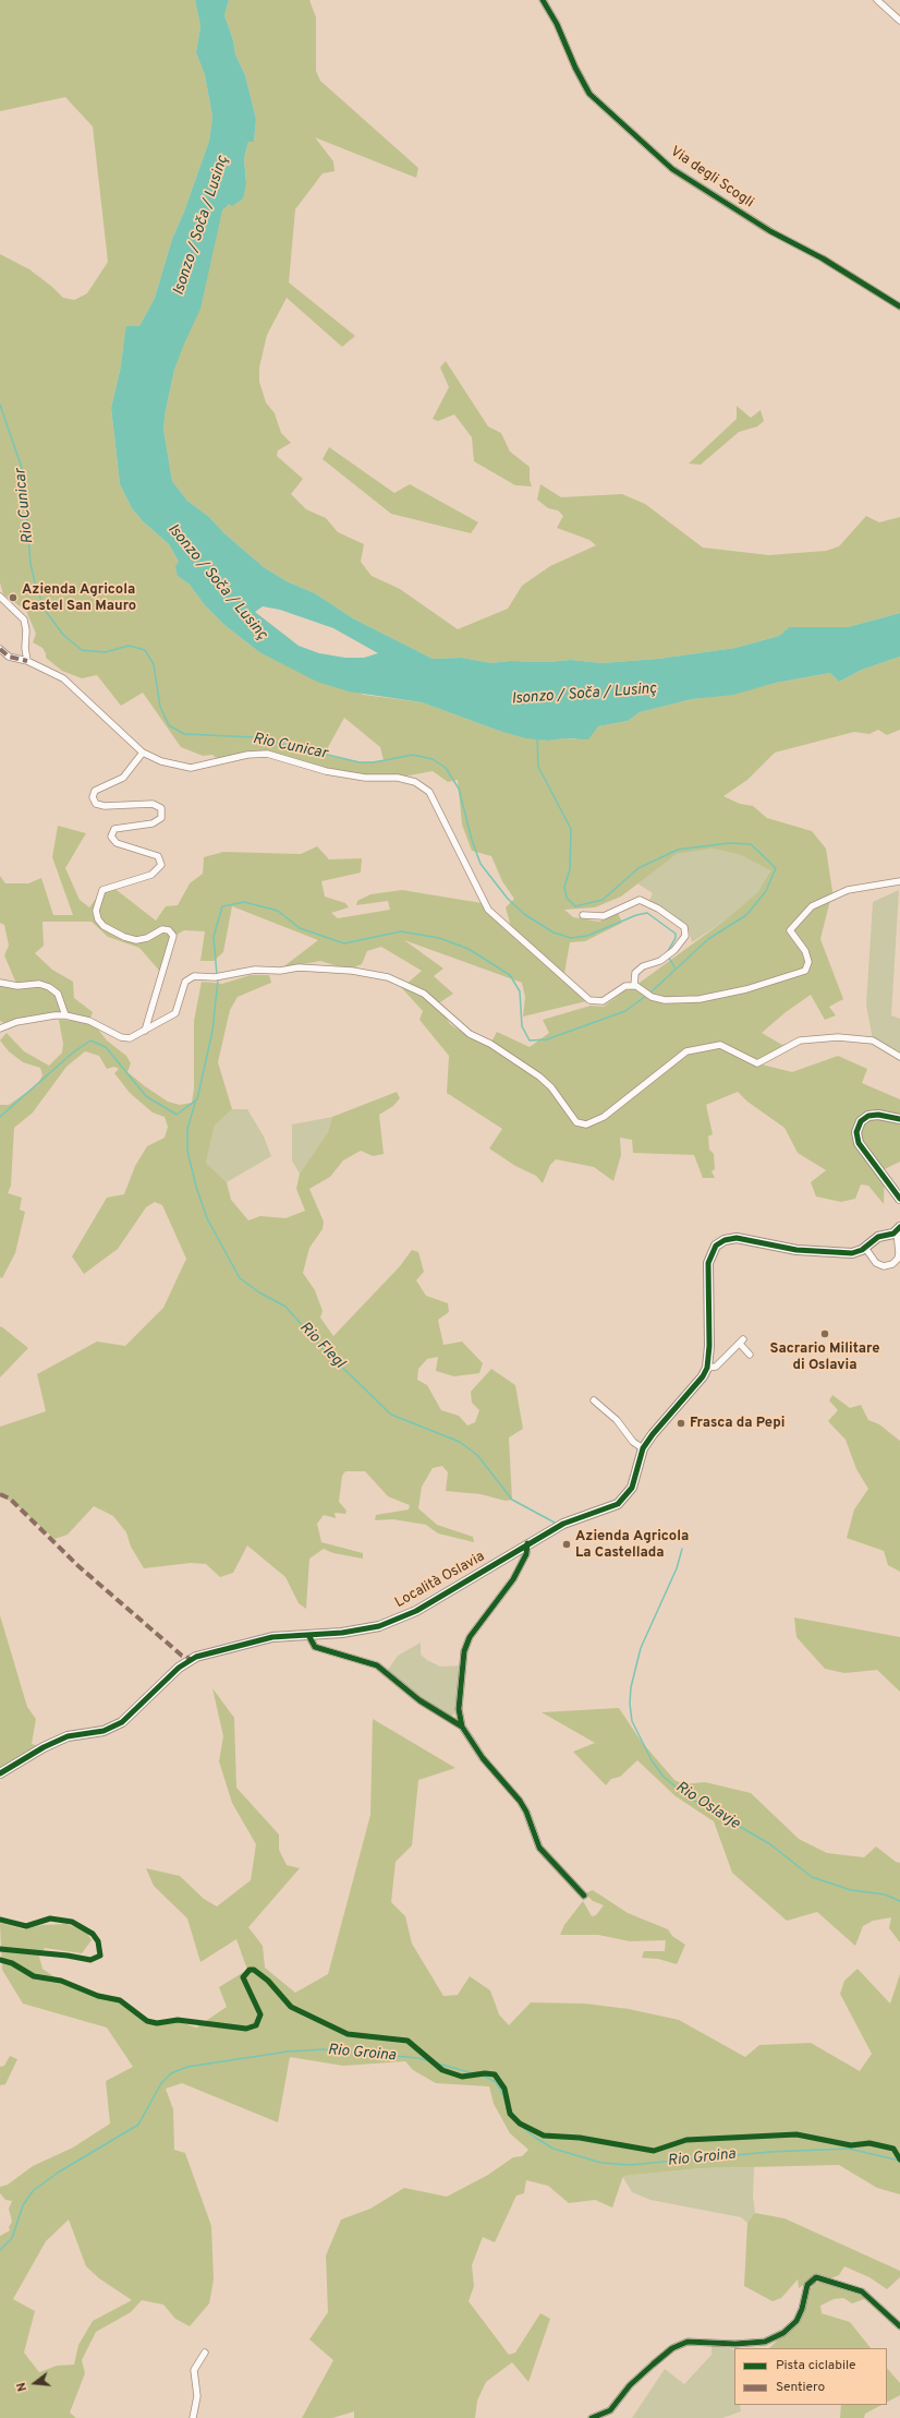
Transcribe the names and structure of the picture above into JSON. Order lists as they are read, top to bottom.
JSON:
{
  "streets": {
    "street": ["Via degli Scogli", "Località Oslavia"]
  },
  "water": [
    "Isonzo / Soča / Lusinç",
    "Rio Cunicar",
    "Rio Flegl",
    "Rio Oslavje",
    "Rio Groina"
  ],
  "places": [
    "Azienda Agricola Castel San Mauro",
    "Sacrario Militare di Oslavia",
    "Frasca da Pepi",
    "Azienda Agricola La Castellada"
  ],
  "legend": ["Pista ciclabile", "Sentiero"],
  "north": "left"
}
